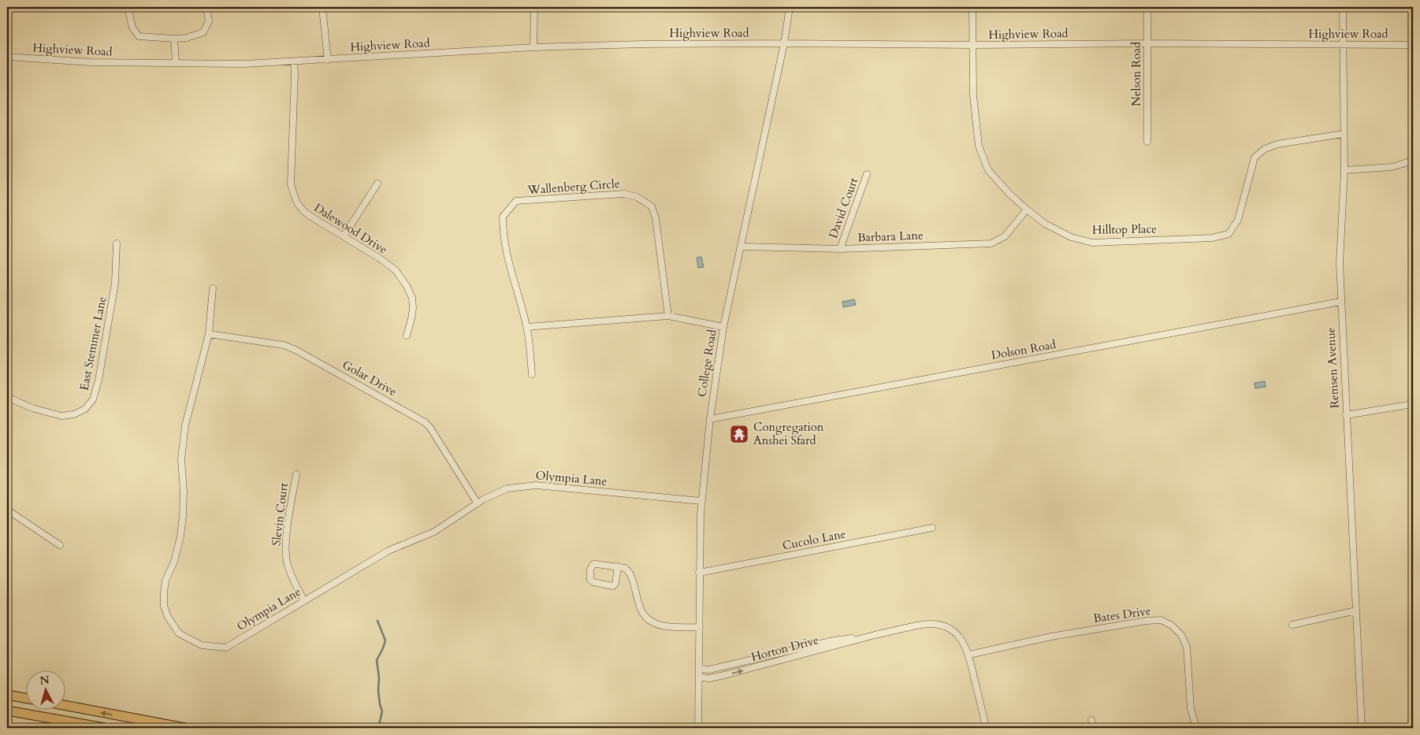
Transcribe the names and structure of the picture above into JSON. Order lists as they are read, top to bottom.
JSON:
{
  "streets": {
    "street": [
      "Highview Road",
      "Nelson Road",
      "Wallenberg Circle",
      "David Court",
      "Dalewood Drive",
      "Hilltop Place",
      "Barbara Lane",
      "East Stemmer Lane",
      "Dolson Road",
      "College Road",
      "Remsen Avenue",
      "Golar Drive",
      "Olympia Lane",
      "Slevin Court",
      "Cucolo Lane",
      "Bates Drive",
      "Horton Drive"
    ]
  },
  "crossings": [
    ["Highview Road", "Nelson Road"],
    ["Highview Road", "Dalewood Drive"],
    ["Highview Road", "Hilltop Place"],
    ["Highview Road", "College Road"],
    ["Highview Road", "Remsen Avenue"],
    ["David Court", "Barbara Lane"],
    ["Hilltop Place", "Barbara Lane"],
    ["Hilltop Place", "Remsen Avenue"],
    ["Barbara Lane", "College Road"],
    ["Dolson Road", "College Road"],
    ["Dolson Road", "Remsen Avenue"],
    ["College Road", "Olympia Lane"],
    ["College Road", "Cucolo Lane"],
    ["College Road", "Horton Drive"],
    ["Golar Drive", "Olympia Lane"],
    ["Olympia Lane", "Slevin Court"],
    ["Bates Drive", "Horton Drive"]
  ],
  "places": {
    "temple": ["Congregation Anshei Sfard"]
  },
  "north": "top"
}
